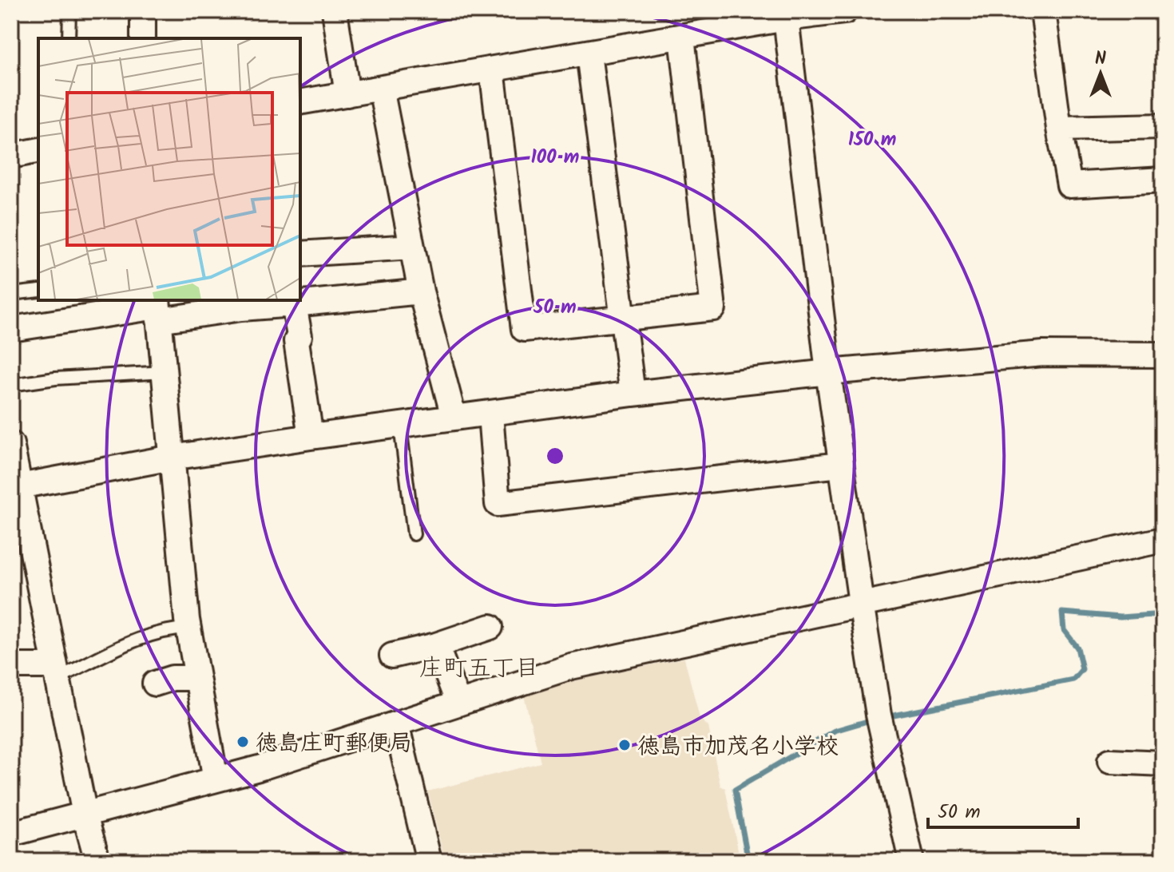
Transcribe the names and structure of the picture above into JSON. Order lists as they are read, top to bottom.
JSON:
{
  "districts": ["庄町五丁目"],
  "places": ["徳島庄町郵便局", "徳島市加茂名小学校"],
  "scale_bar": "50 m",
  "north": "top",
  "rings": ["150 m", "100 m", "50 m"]
}
